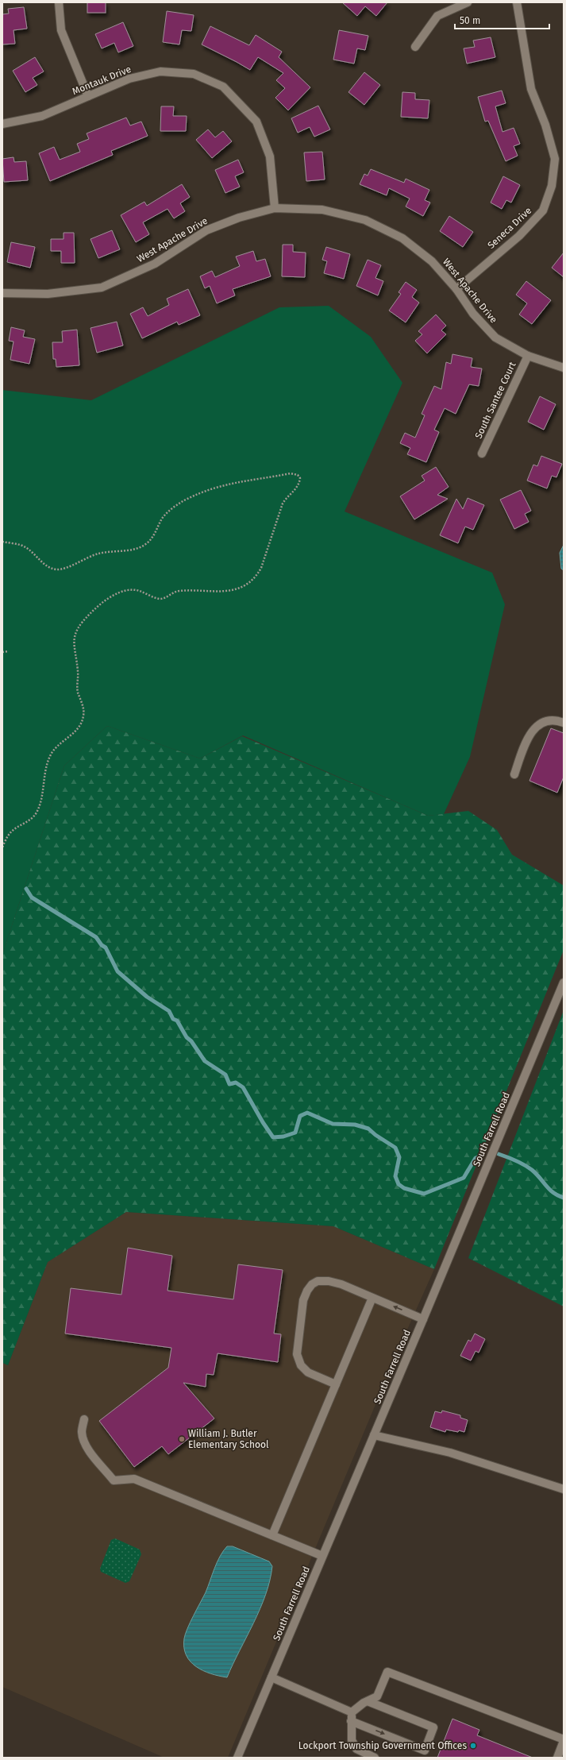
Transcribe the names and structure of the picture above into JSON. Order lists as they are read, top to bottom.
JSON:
{
  "streets": {
    "street": [
      "Montauk Drive",
      "Seneca Drive",
      "West Apache Drive",
      "South Santee Court",
      "South Farrell Road"
    ]
  },
  "crossings": [
    ["Montauk Drive", "West Apache Drive"],
    ["Seneca Drive", "West Apache Drive"],
    ["West Apache Drive", "South Santee Court"]
  ],
  "places": ["William J. Butler Elementary School", "Lockport Township Government Offices"],
  "scale_bar": "50 m"
}
